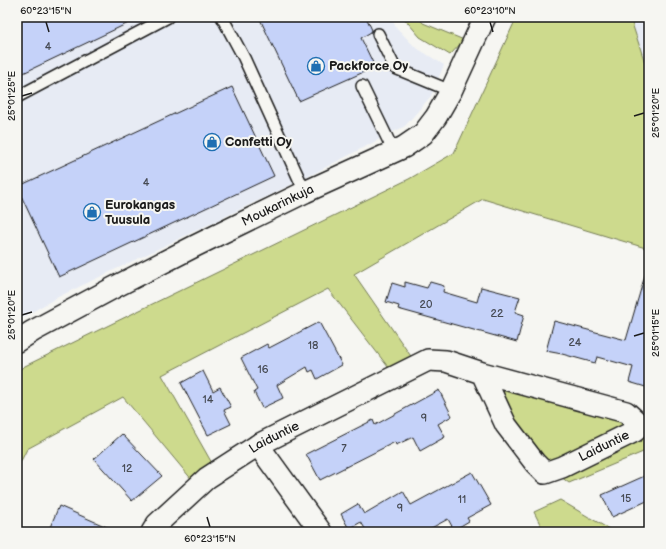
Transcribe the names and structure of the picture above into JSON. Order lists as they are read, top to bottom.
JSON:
{
  "streets": {
    "street": ["Moukarinkuja", "Laiduntie"]
  },
  "places": {
    "shop": ["Packforce Oy", "Confetti Oy", "Eurokangas Tuusula"]
  },
  "house_numbers": [
    "4",
    "4",
    "20",
    "22",
    "24",
    "18",
    "16",
    "14",
    "9",
    "7",
    "12",
    "15",
    "11",
    "9"
  ],
  "coordinates": [
    "60°23'15\"N",
    "60°23'10\"N",
    "25°01'25\"E",
    "25°01'20\"E",
    "25°01'15\"E"
  ]
}
